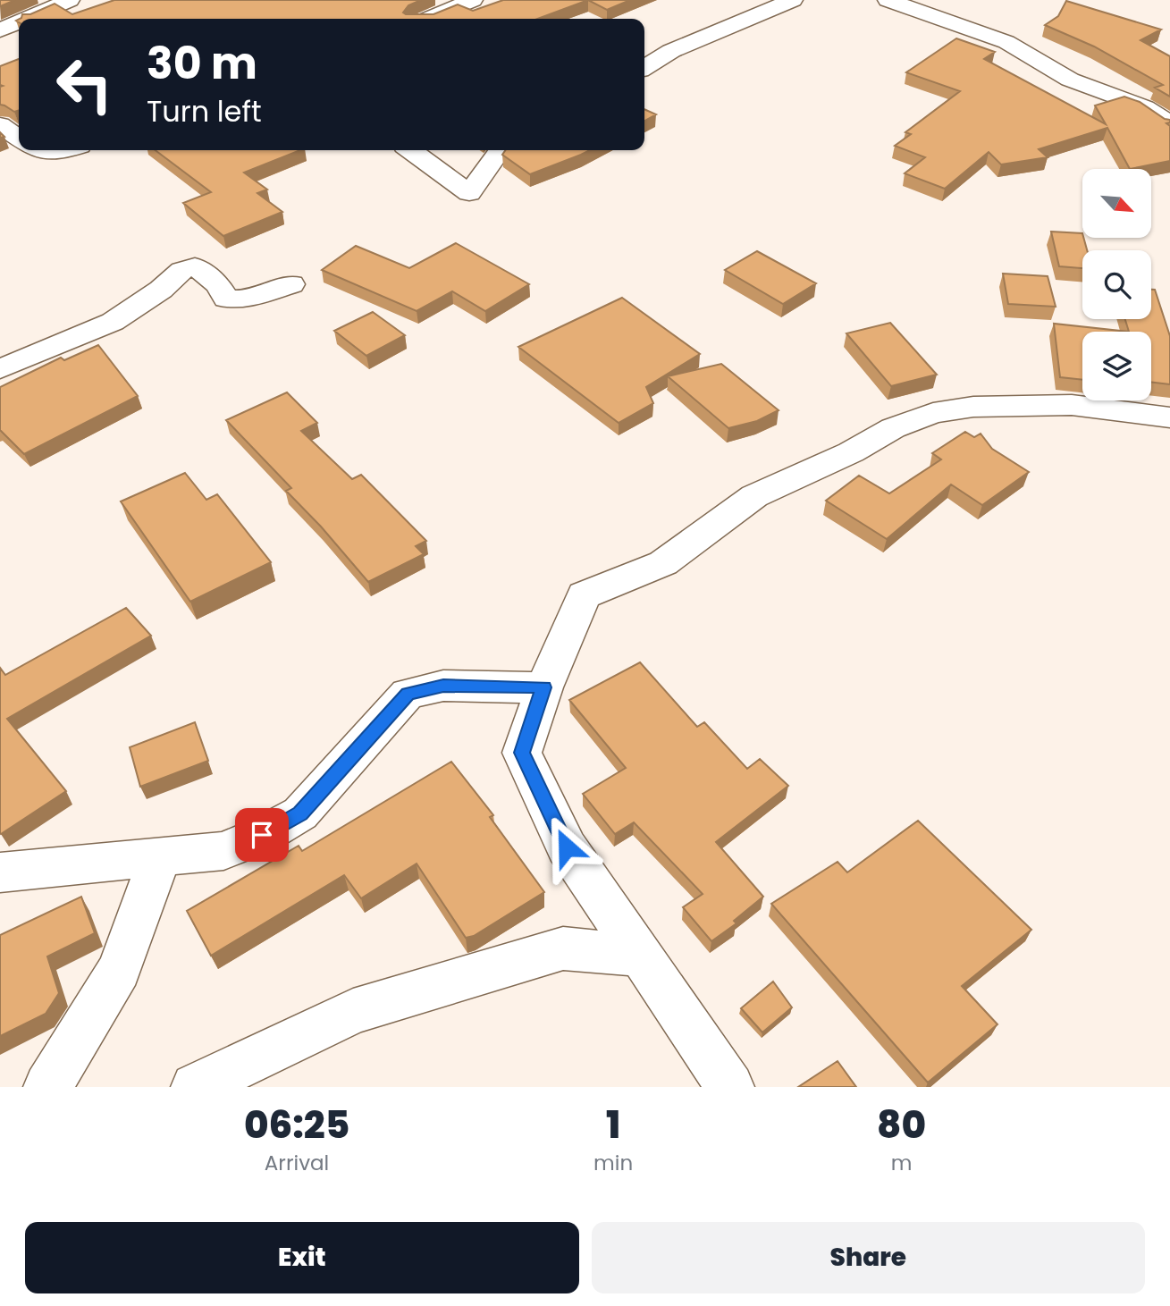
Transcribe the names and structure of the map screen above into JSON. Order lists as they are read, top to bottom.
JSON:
{
  "north": "bottom right",
  "page": {
    "turn": ["30 m", "Turn left"],
    "eta": [
      "06:25",
      "Arrival",
      "1",
      "min",
      "80",
      "m"
    ],
    "buttons": ["Exit", "Share"]
  }
}
